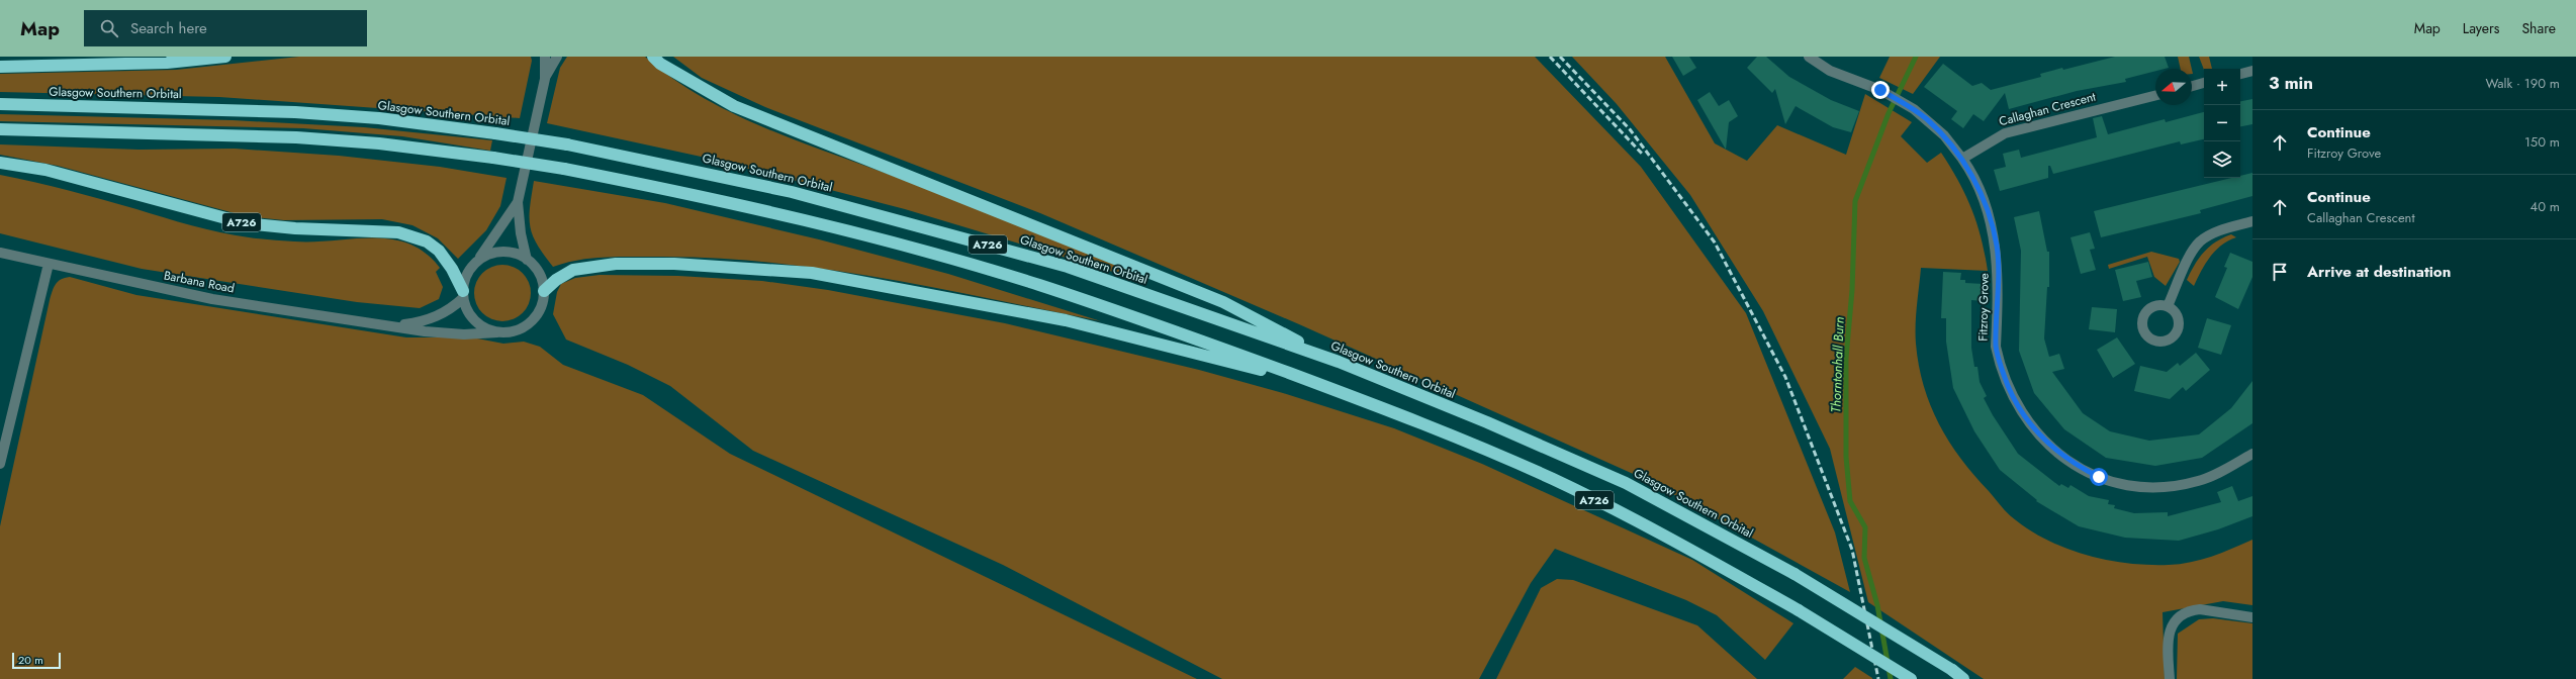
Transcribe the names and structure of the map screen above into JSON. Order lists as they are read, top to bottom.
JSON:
{
  "streets": {
    "highway": ["Glasgow Southern Orbital", "A726"],
    "street": ["Callaghan Crescent", "Barbana Road", "Fitzroy Grove"]
  },
  "crossings": [
    ["Glasgow Southern Orbital", "A726"],
    ["Callaghan Crescent", "Fitzroy Grove"],
    ["A726", "Barbana Road"]
  ],
  "water": ["Thorntonhall Burn"],
  "scale_bar": "20 m",
  "north": "left",
  "page": {
    "header": "Map",
    "search": "Search here",
    "nav": ["Map", "Layers", "Share"],
    "heading": ["3 min", "Walk · 190 m"],
    "map_buttons": ["+", "−"],
    "list": [
      ["Continue", "Fitzroy Grove", "150 m"],
      ["Continue", "Callaghan Crescent", "40 m"],
      "Arrive at destination"
    ],
    "scale": "20 m"
  }
}
